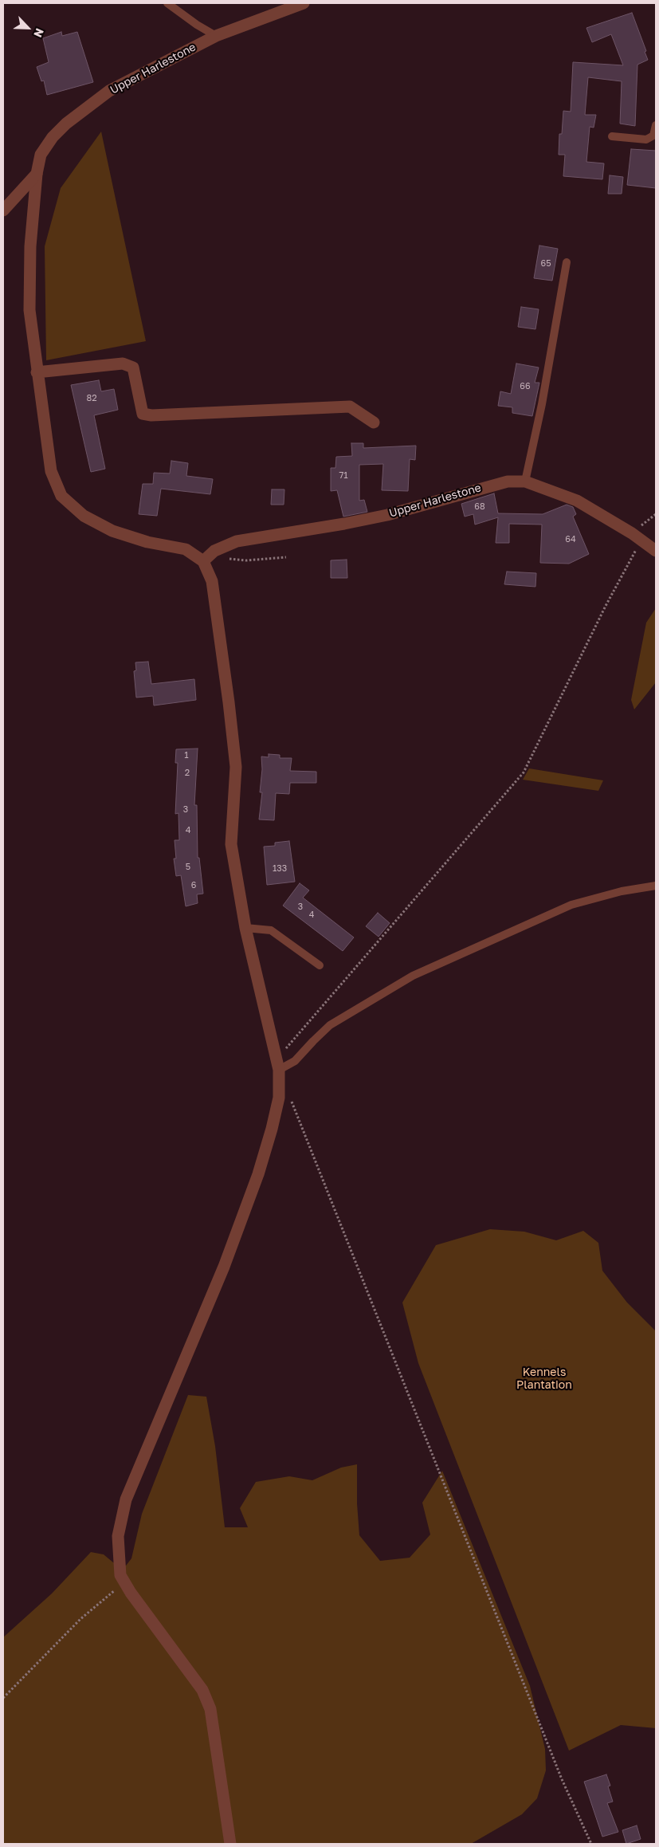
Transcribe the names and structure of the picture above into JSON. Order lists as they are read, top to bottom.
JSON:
{
  "streets": {
    "street": ["Upper Harlestone"]
  },
  "parks": ["Kennels Plantation"],
  "house_numbers": [
    "65",
    "66",
    "82",
    "71",
    "68",
    "64",
    "1",
    "2",
    "3",
    "4",
    "5",
    "133",
    "6",
    "3",
    "4"
  ],
  "north": "bottom right"
}
